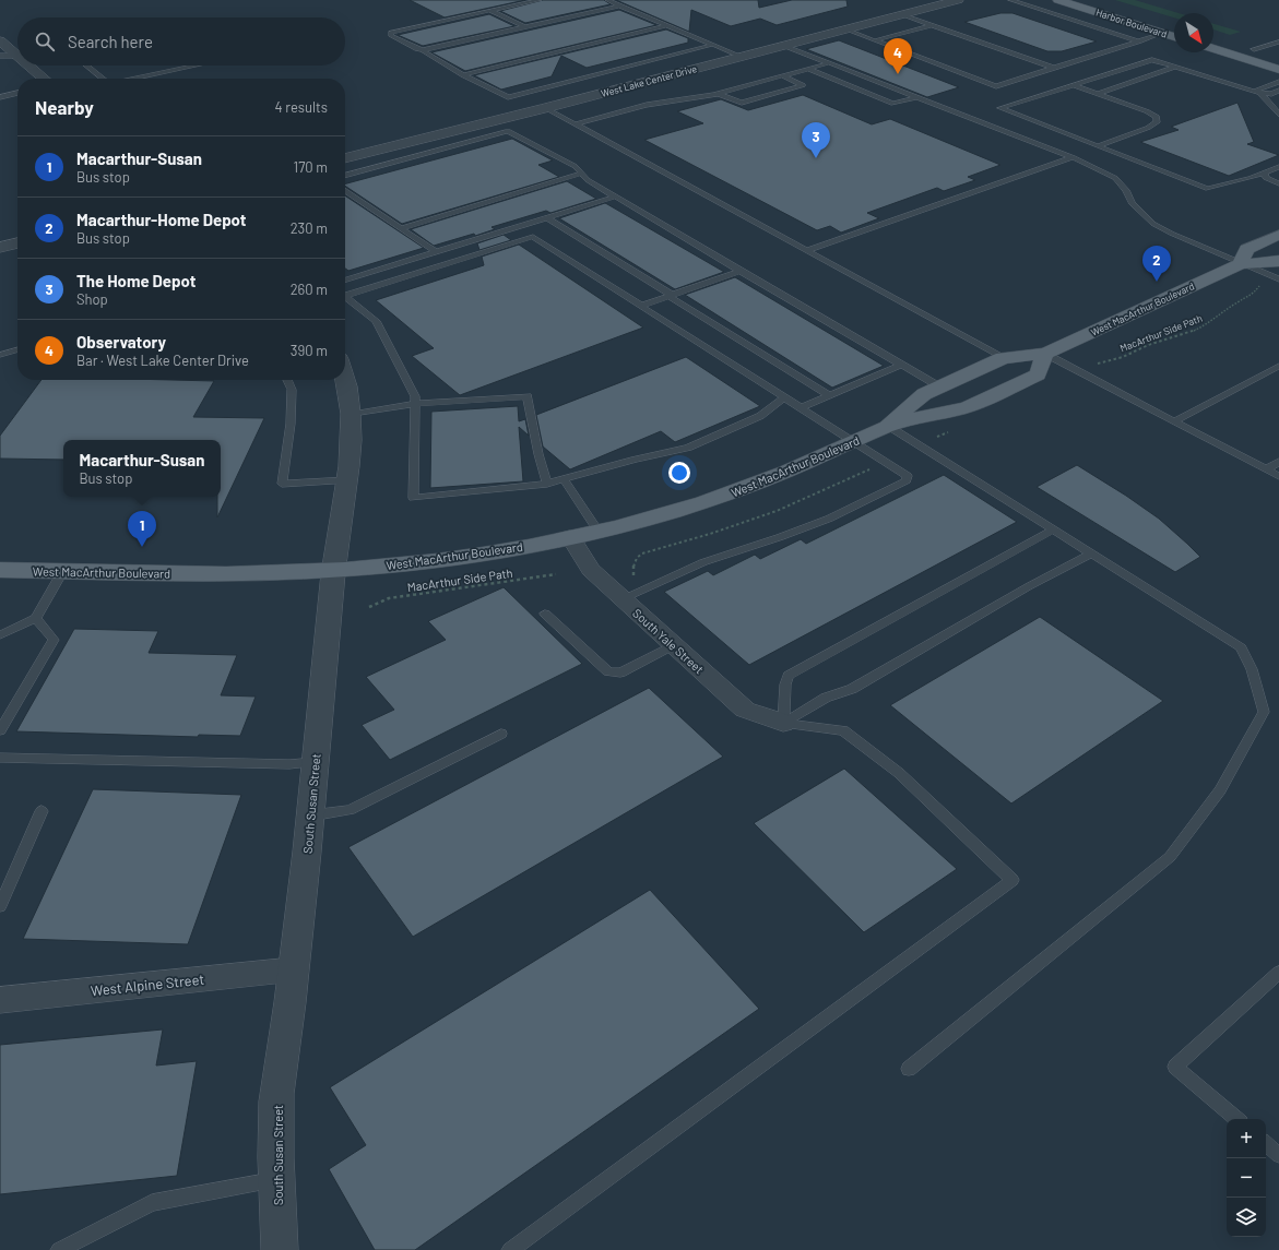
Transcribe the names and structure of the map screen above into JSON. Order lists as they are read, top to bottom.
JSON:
{
  "streets": {
    "main road": ["Harbor Boulevard", "West MacArthur Boulevard"],
    "street": [
      "West Lake Center Drive",
      "South Yale Street",
      "South Susan Street",
      "West Alpine Street"
    ],
    "path": ["MacArthur Side Path"]
  },
  "crossings": [
    ["West MacArthur Boulevard", "South Yale Street"],
    ["West MacArthur Boulevard", "South Susan Street"],
    ["South Susan Street", "West Alpine Street"]
  ],
  "north": "bottom right",
  "page": {
    "search": "Search here",
    "pins": [
      "4",
      "3",
      "2",
      "1"
    ],
    "heading": ["Nearby", "4 results"],
    "list": [
      {
        "mark": "1",
        "name": "Macarthur-Susan",
        "note": "Bus stop",
        "value": "170 m"
      },
      {
        "mark": "2",
        "name": "Macarthur-Home Depot",
        "note": "Bus stop",
        "value": "230 m"
      },
      {
        "mark": "3",
        "name": "The Home Depot",
        "note": "Shop",
        "value": "260 m"
      },
      {
        "mark": "4",
        "name": "Observatory",
        "note": "Bar · West Lake Center Drive",
        "value": "390 m"
      }
    ],
    "popup": ["Macarthur-Susan", "Bus stop"],
    "map_buttons": ["+", "−"]
  }
}
